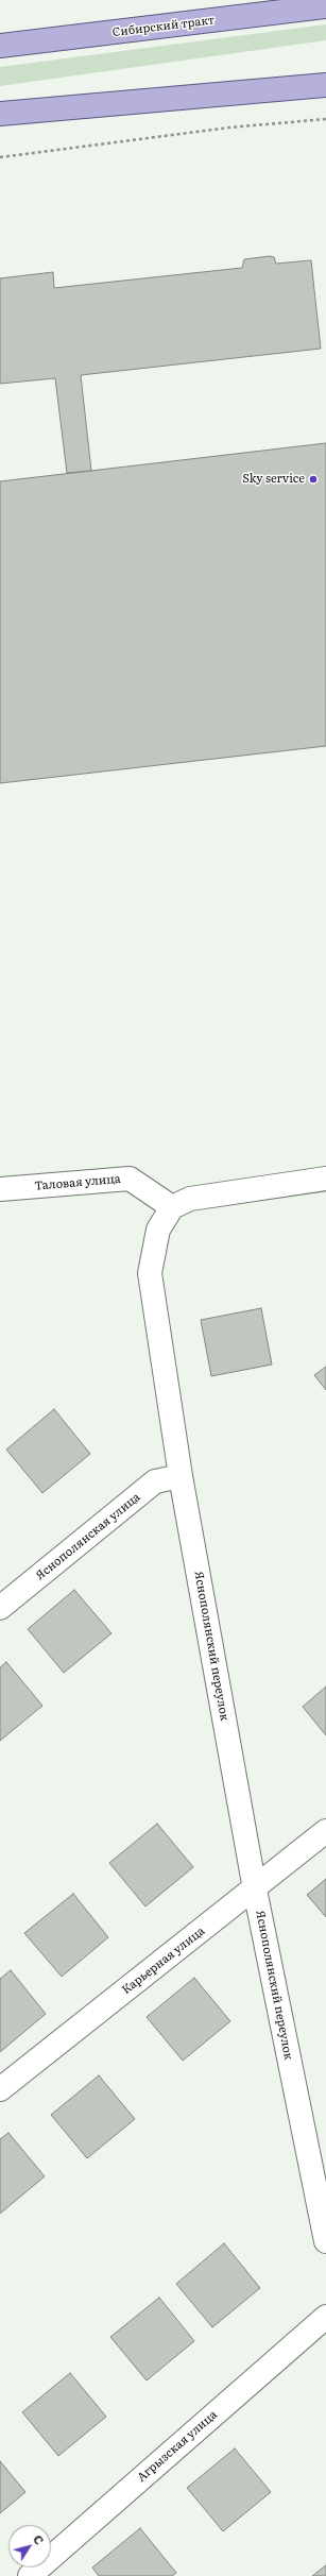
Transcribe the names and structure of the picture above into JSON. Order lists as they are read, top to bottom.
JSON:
{
  "streets": {
    "main road": ["Сибирский тракт"],
    "street": [
      "Таловая улица",
      "Яснополянская улица",
      "Яснополянский переулок",
      "Карьерная улица",
      "Агрызская улица"
    ]
  },
  "crossings": [
    ["Таловая улица", "Яснополянский переулок"],
    ["Яснополянская улица", "Яснополянский переулок"],
    ["Яснополянский переулок", "Карьерная улица"]
  ],
  "places": ["Sky service"],
  "north": "top right"
}
